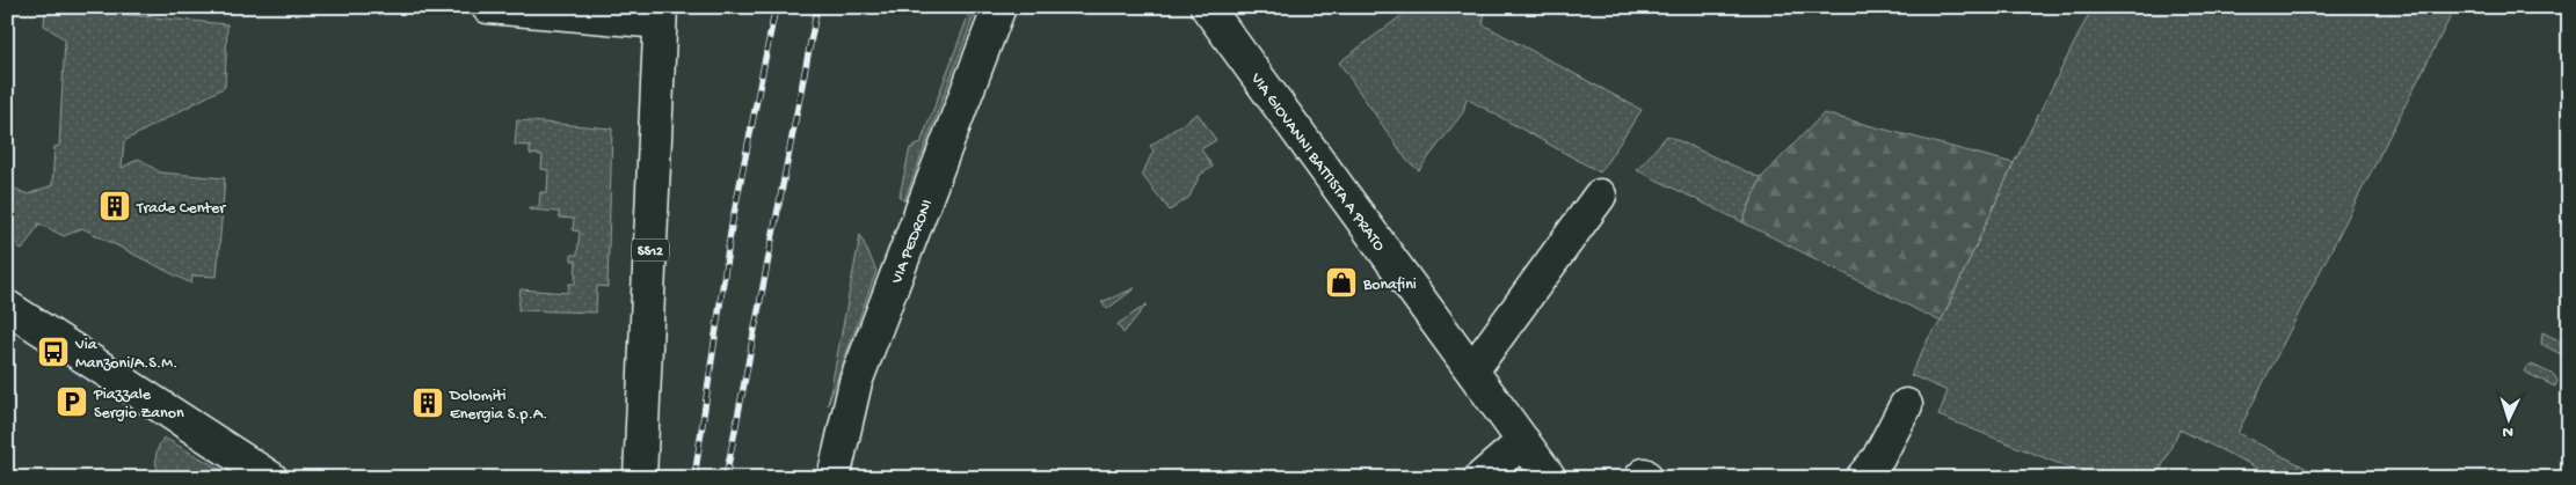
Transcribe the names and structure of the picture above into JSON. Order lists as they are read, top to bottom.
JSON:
{
  "streets": {
    "street": ["VIA GIOVANNI BATTISTA A PRATO", "VIA PEDRONI", "SS12"]
  },
  "places": {
    "building": ["Trade Center", "Dolomiti Energia S.p.A."],
    "shop": ["Bonafini"],
    "bus stop": ["Via Manzoni/A.S.M."],
    "parking": ["Piazzale Sergio Zanon"]
  },
  "north": "bottom"
}
